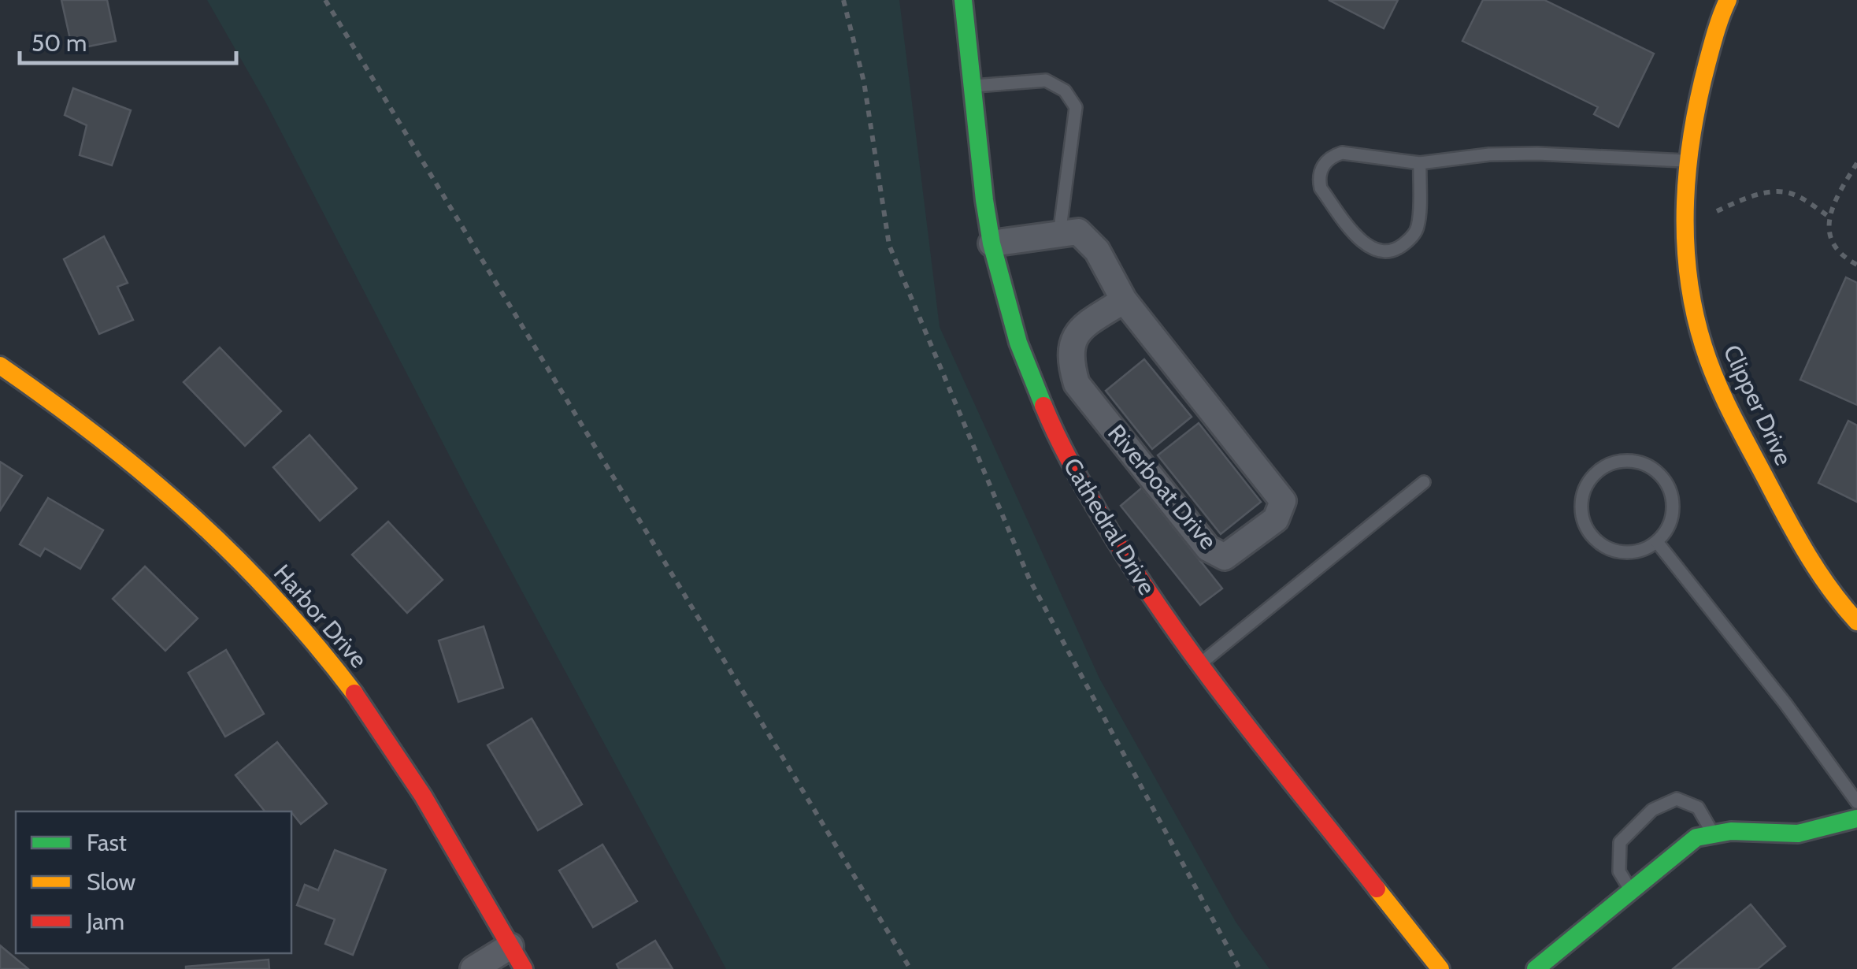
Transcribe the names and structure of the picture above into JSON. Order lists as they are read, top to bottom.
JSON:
{
  "streets": {
    "street": [
      "Clipper Drive",
      "Riverboat Drive",
      "Cathedral Drive",
      "Harbor Drive"
    ]
  },
  "crossings": [
    ["Riverboat Drive", "Cathedral Drive"]
  ],
  "legend": ["Fast", "Slow", "Jam"],
  "scale_bar": "50 m"
}
